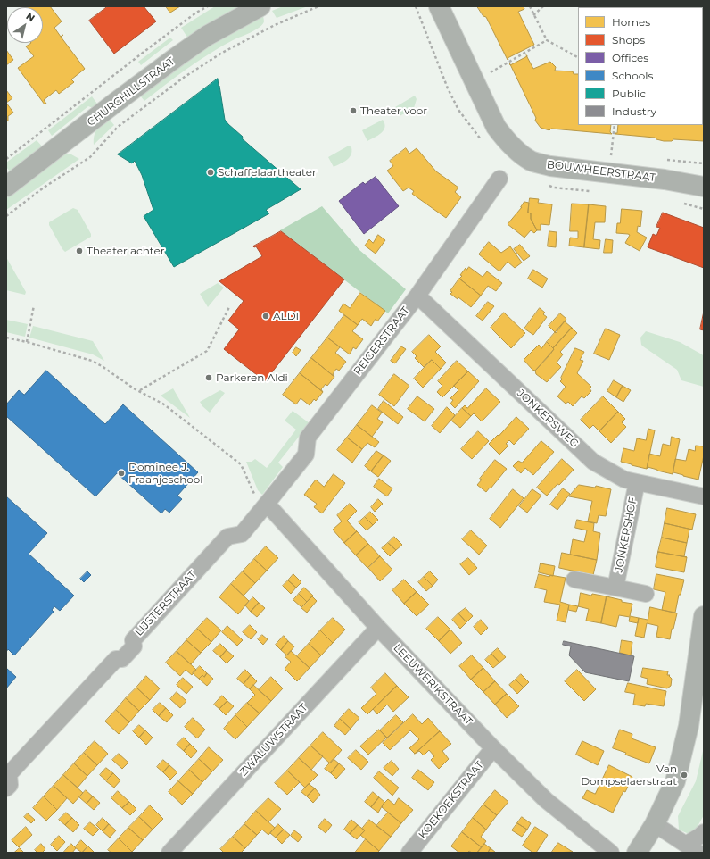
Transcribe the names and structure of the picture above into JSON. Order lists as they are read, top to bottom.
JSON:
{
  "streets": {
    "main road": ["CHURCHILLSTRAAT", "BOUWHEERSTRAAT"],
    "street": [
      "REIGERSTRAAT",
      "JONKERSWEG",
      "JONKERSHOF",
      "LIJSTERSTRAAT",
      "LEEUWERIKSTRAAT",
      "ZWALUWSTRAAT",
      "KOEKOEKSTRAAT"
    ]
  },
  "crossings": [
    ["REIGERSTRAAT", "JONKERSWEG"],
    ["REIGERSTRAAT", "LIJSTERSTRAAT"],
    ["REIGERSTRAAT", "LEEUWERIKSTRAAT"],
    ["JONKERSWEG", "JONKERSHOF"],
    ["LIJSTERSTRAAT", "LEEUWERIKSTRAAT"],
    ["LEEUWERIKSTRAAT", "ZWALUWSTRAAT"],
    ["LEEUWERIKSTRAAT", "KOEKOEKSTRAAT"]
  ],
  "places": [
    "Theater voor",
    "Schaffelaartheater",
    "Theater achter",
    "ALDI",
    "Parkeren Aldi",
    "Dominee J. Fraanjeschool",
    "Van Dompselaerstraat"
  ],
  "legend": [
    "Homes",
    "Shops",
    "Offices",
    "Schools",
    "Public",
    "Industry"
  ],
  "north": "top right"
}
